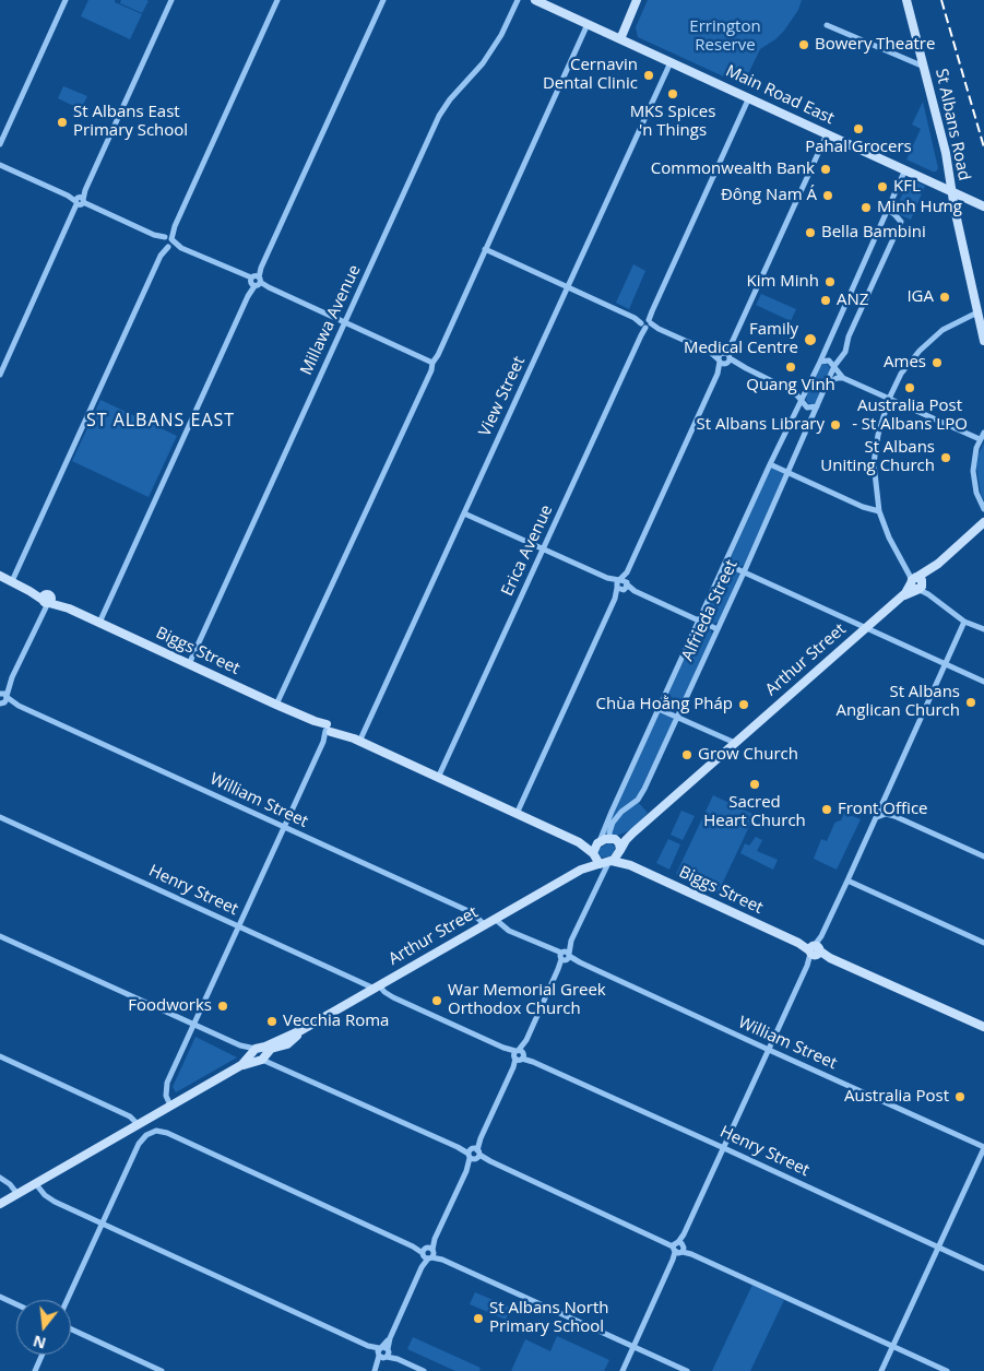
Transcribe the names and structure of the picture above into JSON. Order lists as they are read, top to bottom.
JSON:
{
  "streets": {
    "street": [
      "Main Road East",
      "St Albans Road",
      "Millawa Avenue",
      "View Street",
      "Erica Avenue",
      "Alfrieda Street",
      "Biggs Street",
      "Arthur Street",
      "William Street",
      "Henry Street"
    ]
  },
  "crossings": [
    ["Main Road East", "St Albans Road"],
    ["Main Road East", "View Street"],
    ["Main Road East", "Erica Avenue"],
    ["Main Road East", "Alfrieda Street"],
    ["Millawa Avenue", "Biggs Street"],
    ["View Street", "Biggs Street"],
    ["Erica Avenue", "Biggs Street"],
    ["Alfrieda Street", "Biggs Street"],
    ["Alfrieda Street", "Arthur Street"],
    ["Biggs Street", "Arthur Street"],
    ["Arthur Street", "William Street"],
    ["Arthur Street", "Henry Street"]
  ],
  "districts": ["ST ALBANS EAST"],
  "parks": ["Errington Reserve"],
  "places": [
    "Bowery Theatre",
    "Cernavin Dental Clinic",
    "MKS Spices 'n Things",
    "St Albans East Primary School",
    "Pahal Grocers",
    "Commonwealth Bank",
    "KFL",
    "Đông Nam Á",
    "Minh Hưng",
    "Bella Bambini",
    "Kim Minh",
    "IGA",
    "ANZ",
    "Family Medical Centre",
    "Ames",
    "Quang Vinh",
    "Australia Post - St Albans LPO",
    "St Albans Library",
    "St Albans Uniting Church",
    "St Albans Anglican Church",
    "Chùa Hoằng Pháp",
    "Grow Church",
    "Sacred Heart Church",
    "Front Office",
    "War Memorial Greek Orthodox Church",
    "Foodworks",
    "Vecchia Roma",
    "Australia Post",
    "St Albans North Primary School"
  ],
  "north": "bottom"
}
